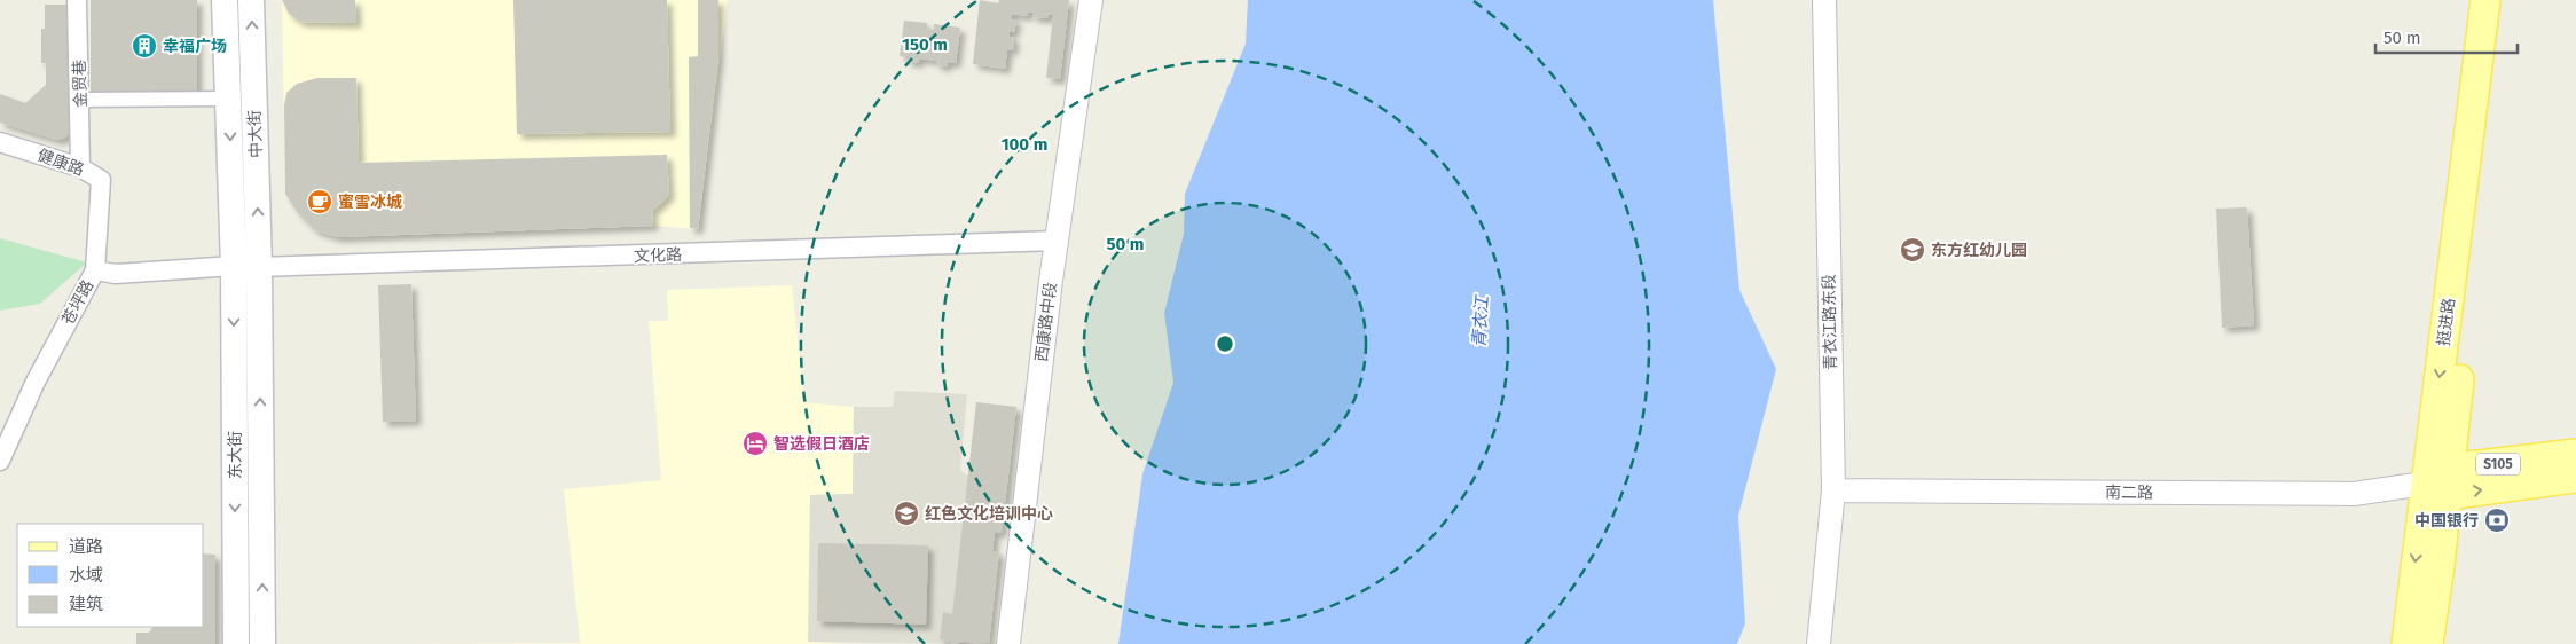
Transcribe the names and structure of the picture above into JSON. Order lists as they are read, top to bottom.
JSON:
{
  "streets": {
    "main road": [
      "中大街",
      "挺进路",
      "东大街",
      "S105"
    ],
    "street": [
      "金贸巷",
      "健康路",
      "文化路",
      "苍坪路",
      "西康路中段",
      "青衣江路东段",
      "南二路"
    ]
  },
  "crossings": [
    ["金贸巷", "健康路"],
    ["中大街", "文化路"],
    ["中大街", "苍坪路"],
    ["中大街", "东大街"],
    ["健康路", "苍坪路"],
    ["文化路", "西康路中段"],
    ["文化路", "东大街"],
    ["苍坪路", "东大街"],
    ["青衣江路东段", "南二路"],
    ["挺进路", "S105"],
    ["挺进路", "南二路"],
    ["S105", "南二路"]
  ],
  "water": ["青衣江"],
  "places": {
    "building": ["幸福广场"],
    "cafe": ["蜜雪冰城"],
    "school or university": ["东方红幼儿园", "红色文化培训中心"],
    "hotel": ["智选假日酒店"],
    "bank": ["中国银行"]
  },
  "legend": ["道路", "水域", "建筑"],
  "scale_bar": "50 m",
  "rings": ["150 m", "100 m", "50 m"]
}
